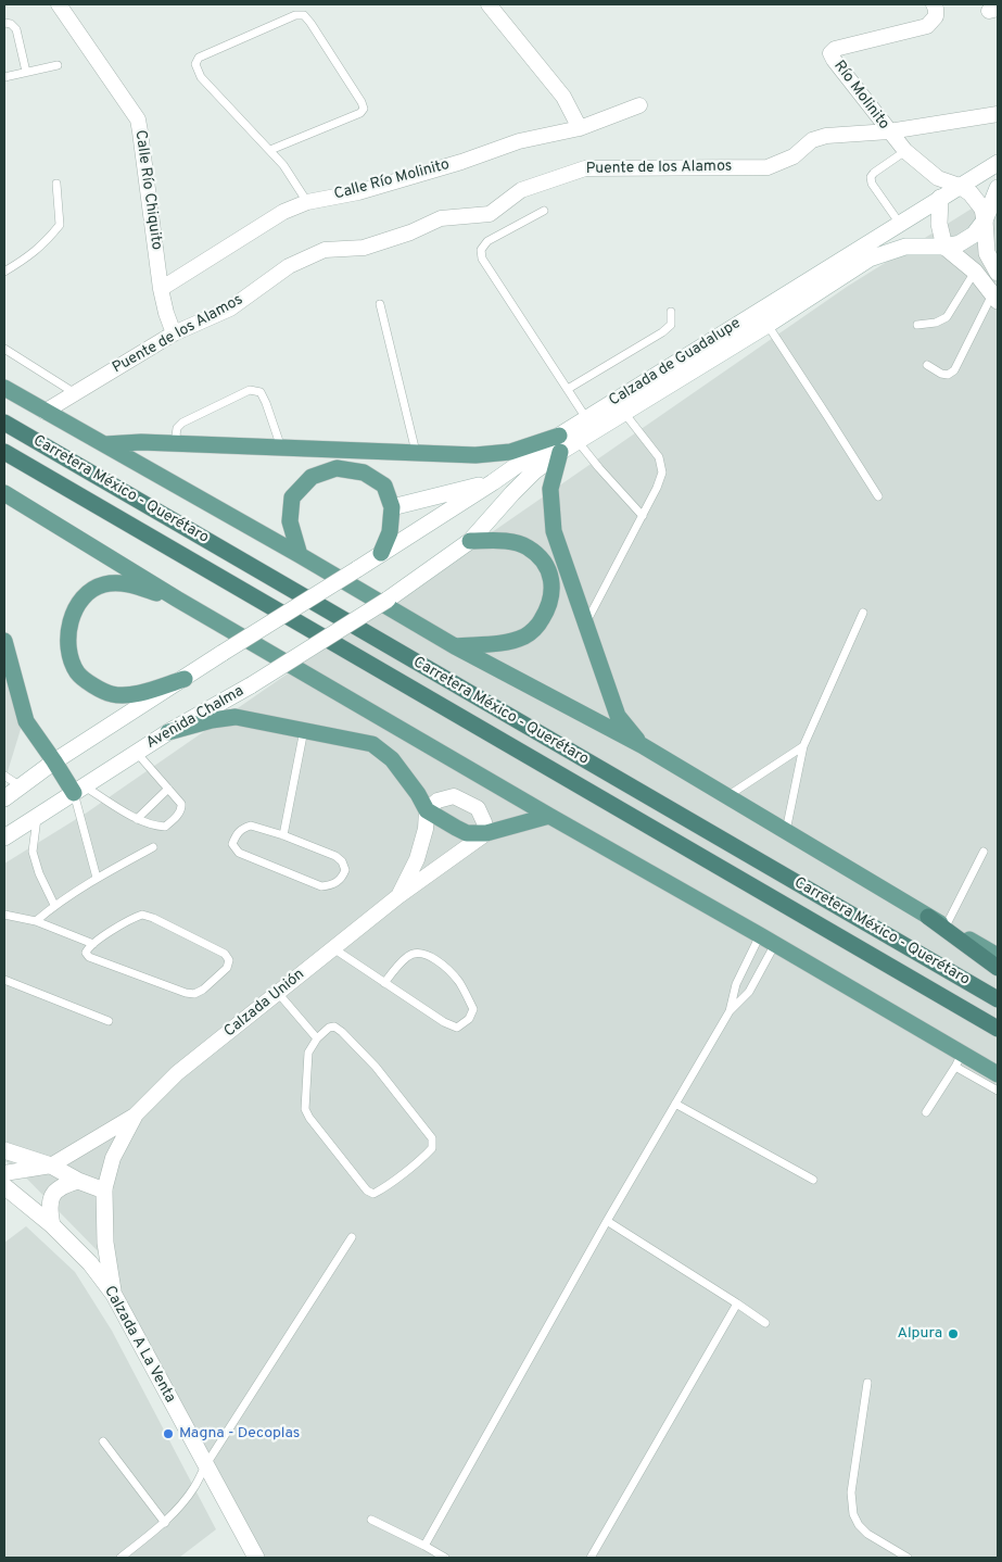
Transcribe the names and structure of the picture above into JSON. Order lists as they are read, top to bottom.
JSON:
{
  "streets": {
    "highway": ["Carretera México - Querétaro"],
    "main road": [
      "Calzada de Guadalupe",
      "Avenida Chalma",
      "Calzada Unión",
      "Calzada A La Venta"
    ],
    "street": [
      "Río Molinito",
      "Puente de los Alamos",
      "Calle Río Molinito",
      "Calle Río Chiquito"
    ]
  },
  "crossings": [
    ["Río Molinito", "Puente de los Alamos"],
    ["Río Molinito", "Calzada de Guadalupe"],
    ["Puente de los Alamos", "Calle Río Chiquito"],
    ["Calle Río Molinito", "Calle Río Chiquito"],
    ["Calzada de Guadalupe", "Avenida Chalma"],
    ["Calzada Unión", "Calzada A La Venta"]
  ],
  "places": ["Alpura", "Magna - Decoplas"]
}
